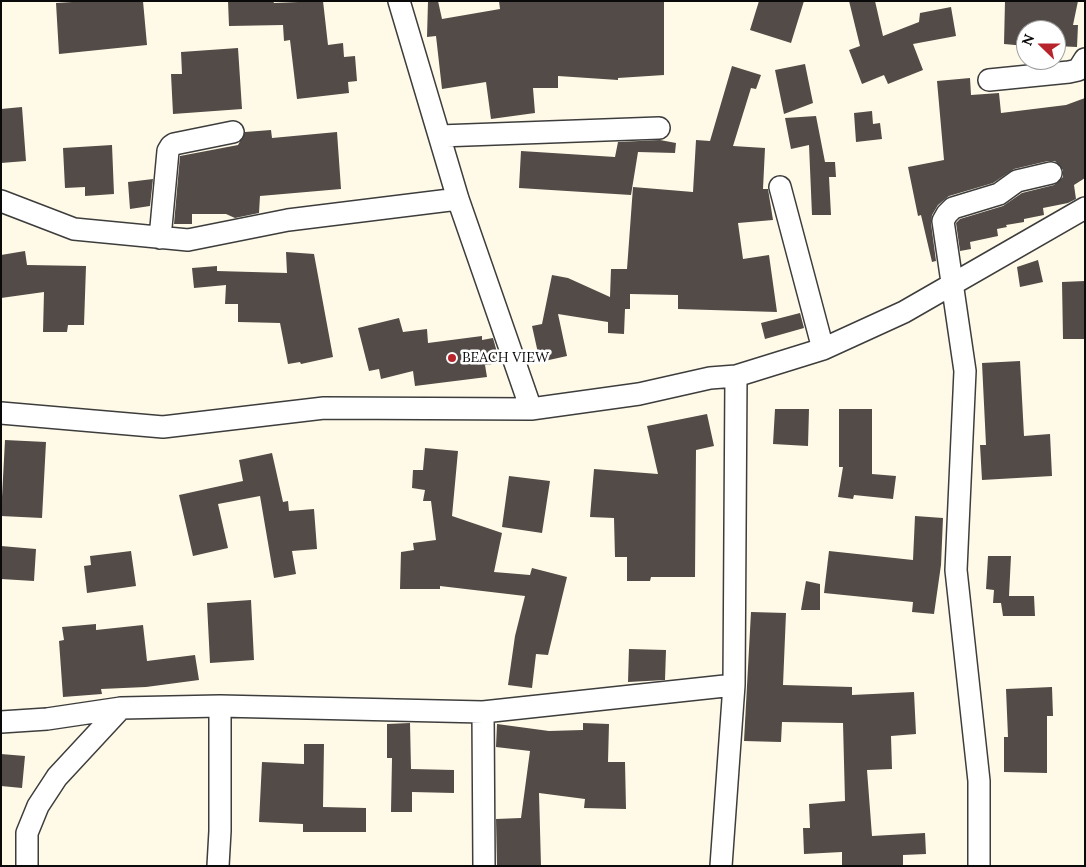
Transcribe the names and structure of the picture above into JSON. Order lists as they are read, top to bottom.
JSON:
{
  "places": ["BEACH VIEW"],
  "north": "left"
}
